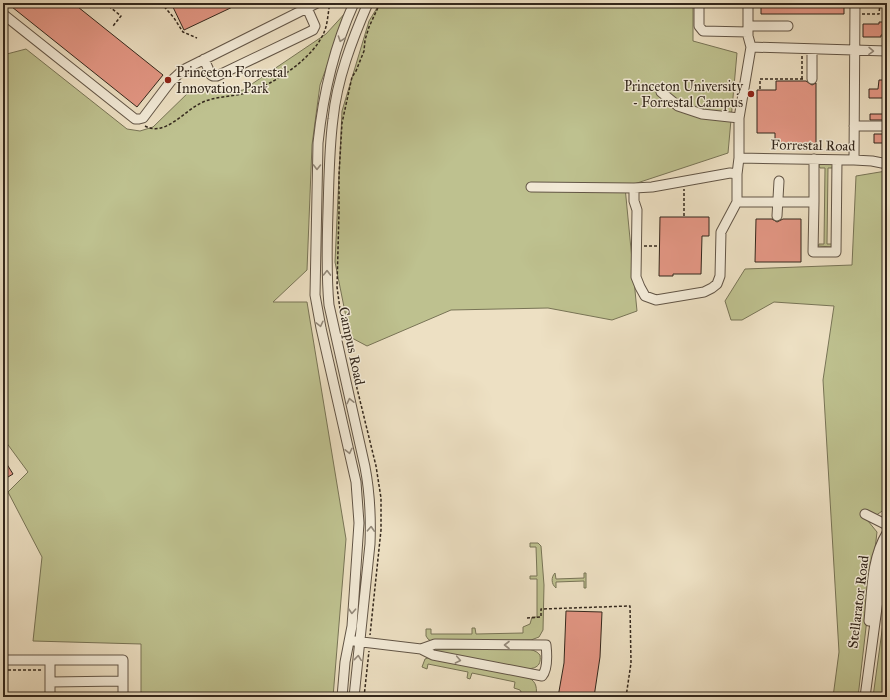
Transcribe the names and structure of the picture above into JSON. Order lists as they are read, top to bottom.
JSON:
{
  "streets": {
    "street": ["Forrestal Road", "Campus Road", "Stellarator Road"]
  },
  "places": ["Princeton Forrestal Innovation Park", "Princeton University - Forrestal Campus"]
}
